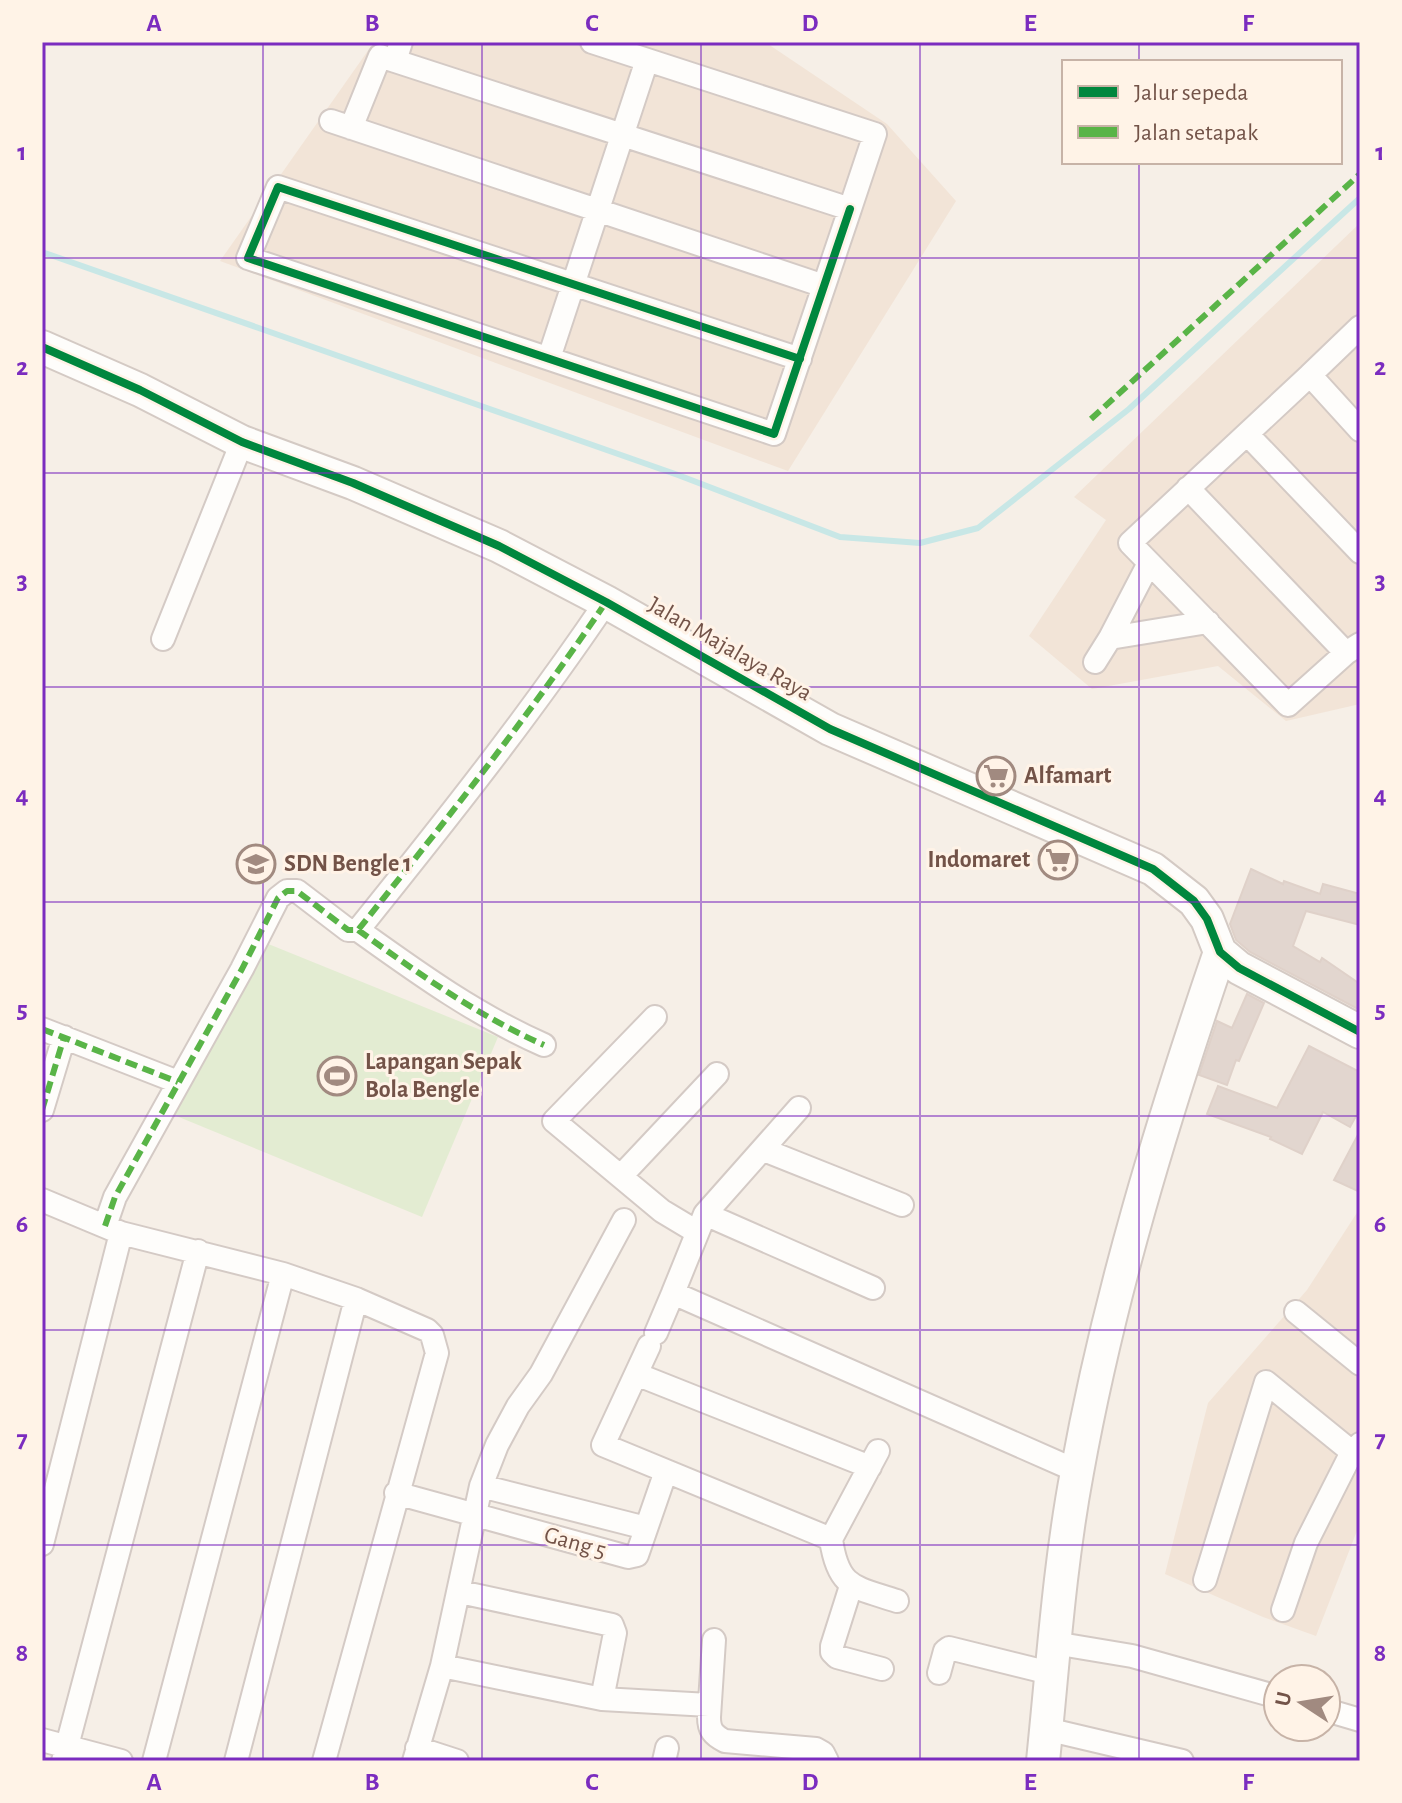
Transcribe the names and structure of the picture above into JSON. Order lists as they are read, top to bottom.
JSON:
{
  "streets": {
    "street": ["Jalan Majalaya Raya", "Gang 5"]
  },
  "places": {
    "supermarket": ["Alfamart", "Indomaret"],
    "school or university": ["SDN Bengle 1"],
    "sports": ["Lapangan Sepak Bola Bengle"]
  },
  "legend": ["Jalur sepeda", "Jalan setapak"],
  "north": "left",
  "grid": {
    "columns": [
      "A",
      "B",
      "C",
      "D",
      "E",
      "F"
    ],
    "rows": [
      "1",
      "2",
      "3",
      "4",
      "5",
      "6",
      "7",
      "8"
    ]
  }
}
